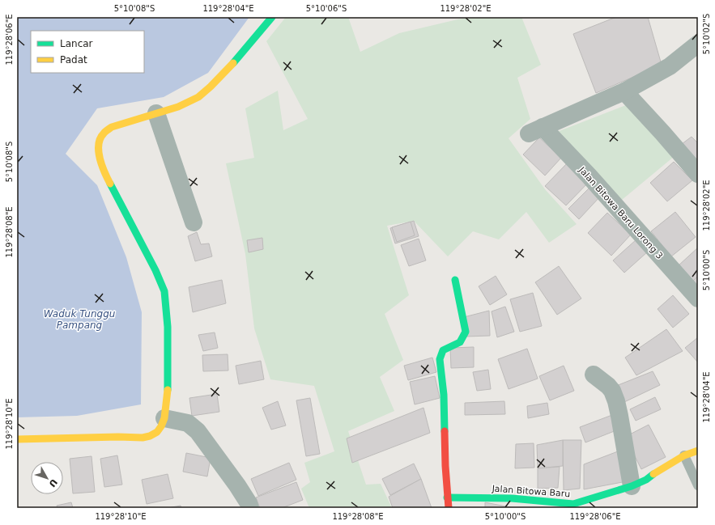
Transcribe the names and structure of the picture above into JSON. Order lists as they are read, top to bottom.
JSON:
{
  "streets": {
    "street": ["Jalan Bitowa Baru Lorong 3", "Jalan Bitowa Baru"]
  },
  "water": ["Waduk Tunggu Pampang"],
  "legend": ["Lancar", "Padat"],
  "north": "bottom right",
  "coordinates": [
    "5°10'08\"S",
    "119°28'04\"E",
    "5°10'06\"S",
    "119°28'02\"E",
    "5°10'02\"S",
    "119°28'06\"E",
    "119°28'08\"E",
    "5°10'00\"S",
    "119°28'10\"E"
  ]
}
